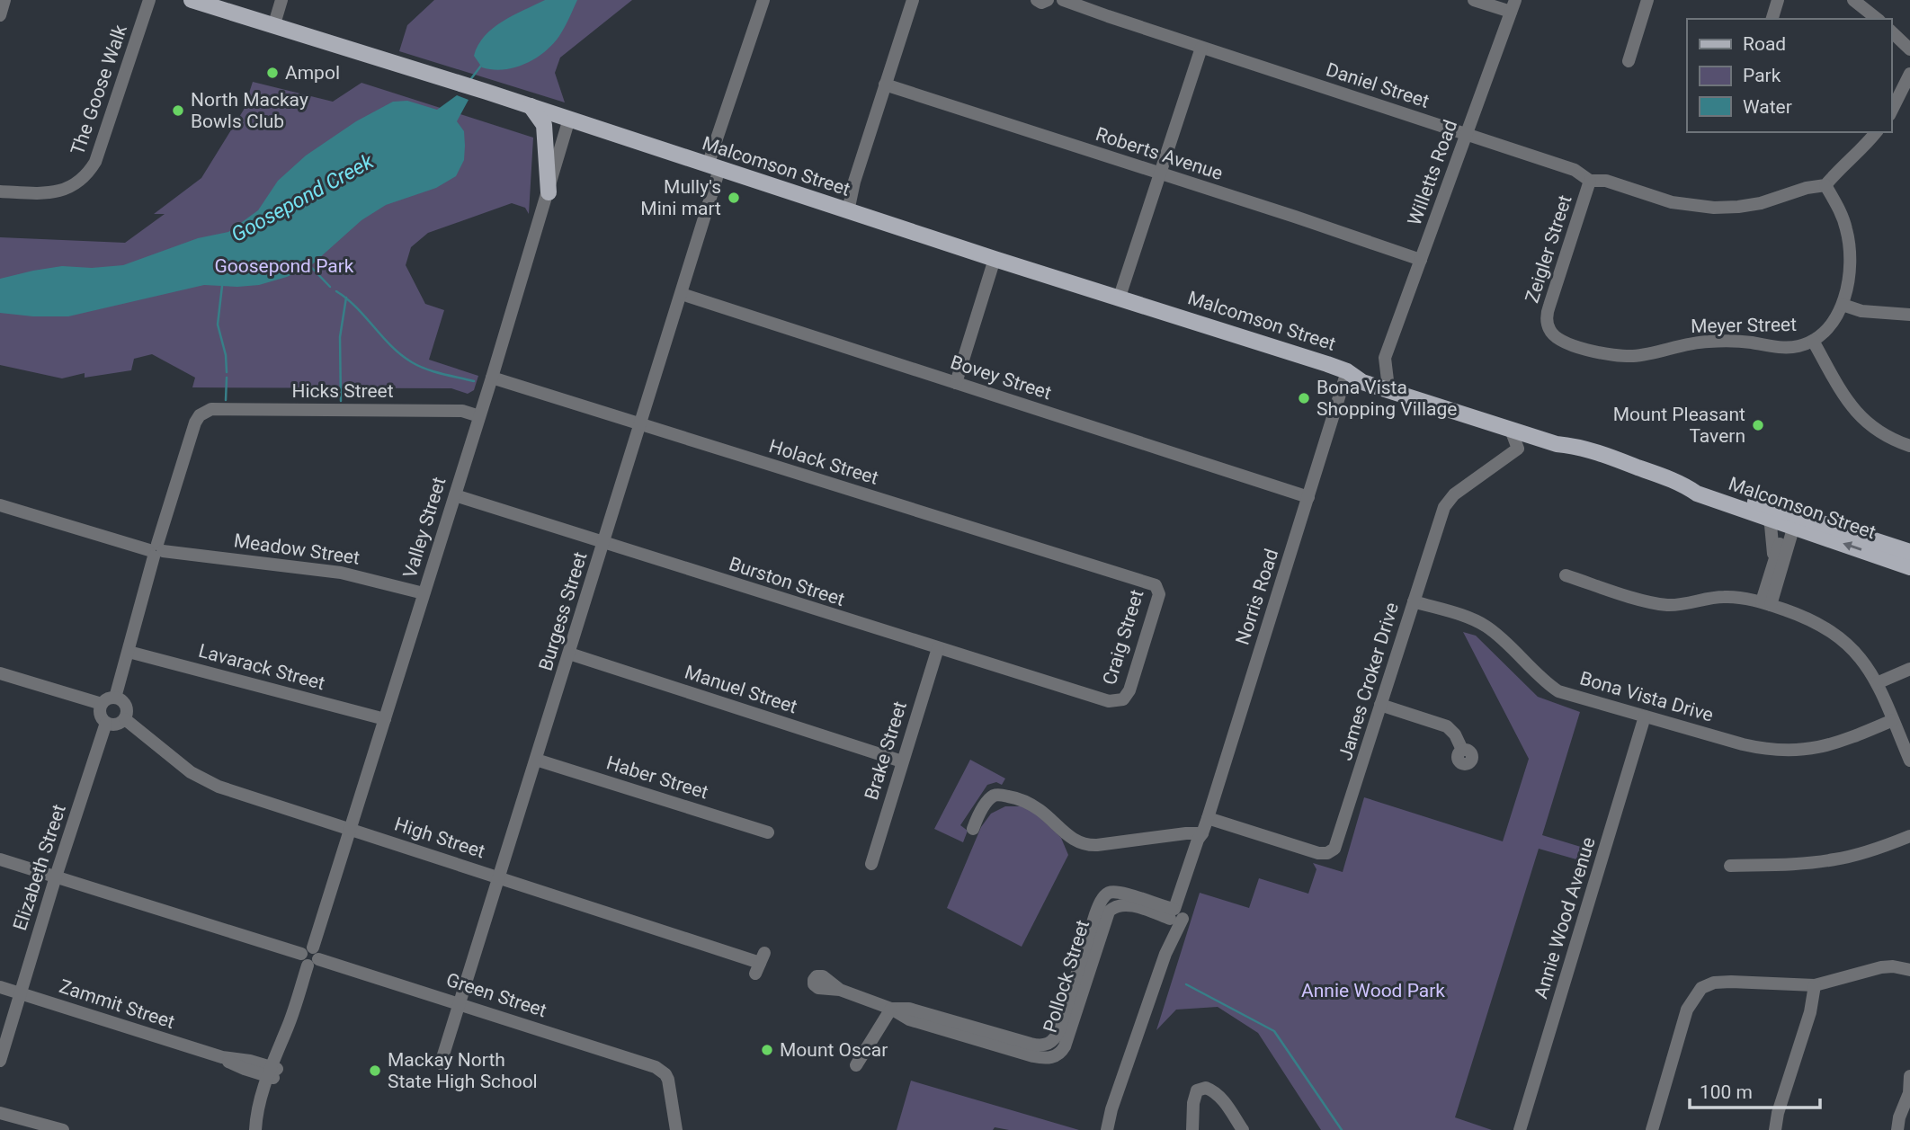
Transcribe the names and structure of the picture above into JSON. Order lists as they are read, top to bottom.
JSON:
{
  "streets": {
    "main road": ["Malcomson Street"],
    "street": [
      "Daniel Street",
      "The Goose Walk",
      "Roberts Avenue",
      "Willetts Road",
      "Zeigler Street",
      "Meyer Street",
      "Bovey Street",
      "Hicks Street",
      "Holack Street",
      "Valley Street",
      "Meadow Street",
      "Burston Street",
      "Norris Road",
      "Burgess Street",
      "Craig Street",
      "Lavarack Street",
      "James Croker Drive",
      "Manuel Street",
      "Bona Vista Drive",
      "Brake Street",
      "Haber Street",
      "High Street",
      "Elizabeth Street",
      "Annie Wood Avenue",
      "Pollock Street",
      "Green Street",
      "Zammit Street"
    ]
  },
  "crossings": [
    ["Daniel Street", "Willetts Road"],
    ["Daniel Street", "Zeigler Street"],
    ["Daniel Street", "Meyer Street"],
    ["Roberts Avenue", "Willetts Road"],
    ["Malcomson Street", "Willetts Road"],
    ["Malcomson Street", "Valley Street"],
    ["Malcomson Street", "Norris Road"],
    ["Malcomson Street", "Burgess Street"],
    ["Malcomson Street", "James Croker Drive"],
    ["Zeigler Street", "Meyer Street"],
    ["Bovey Street", "Norris Road"],
    ["Bovey Street", "Burgess Street"],
    ["Hicks Street", "Valley Street"],
    ["Hicks Street", "Meadow Street"],
    ["Holack Street", "Valley Street"],
    ["Holack Street", "Burgess Street"],
    ["Holack Street", "Craig Street"],
    ["Valley Street", "Meadow Street"],
    ["Valley Street", "Burston Street"],
    ["Valley Street", "Lavarack Street"],
    ["Valley Street", "High Street"],
    ["Valley Street", "Green Street"],
    ["Valley Street", "Zammit Street"],
    ["Burston Street", "Burgess Street"],
    ["Burston Street", "Craig Street"],
    ["Burston Street", "Brake Street"],
    ["Norris Road", "James Croker Drive"],
    ["Norris Road", "Pollock Street"],
    ["Burgess Street", "Manuel Street"],
    ["Burgess Street", "Haber Street"],
    ["Burgess Street", "High Street"],
    ["Burgess Street", "Green Street"],
    ["James Croker Drive", "Bona Vista Drive"],
    ["Manuel Street", "Brake Street"],
    ["Bona Vista Drive", "Annie Wood Avenue"],
    ["High Street", "Elizabeth Street"],
    ["Elizabeth Street", "Green Street"],
    ["Elizabeth Street", "Zammit Street"]
  ],
  "water": ["Goosepond Creek"],
  "parks": ["Goosepond Park", "Annie Wood Park"],
  "places": [
    "Ampol",
    "North Mackay Bowls Club",
    "Mully's Mini mart",
    "Bona Vista Shopping Village",
    "Mount Pleasant Tavern",
    "Mount Oscar",
    "Mackay North State High School"
  ],
  "legend": ["Road", "Park", "Water"],
  "scale_bar": "100 m"
}
